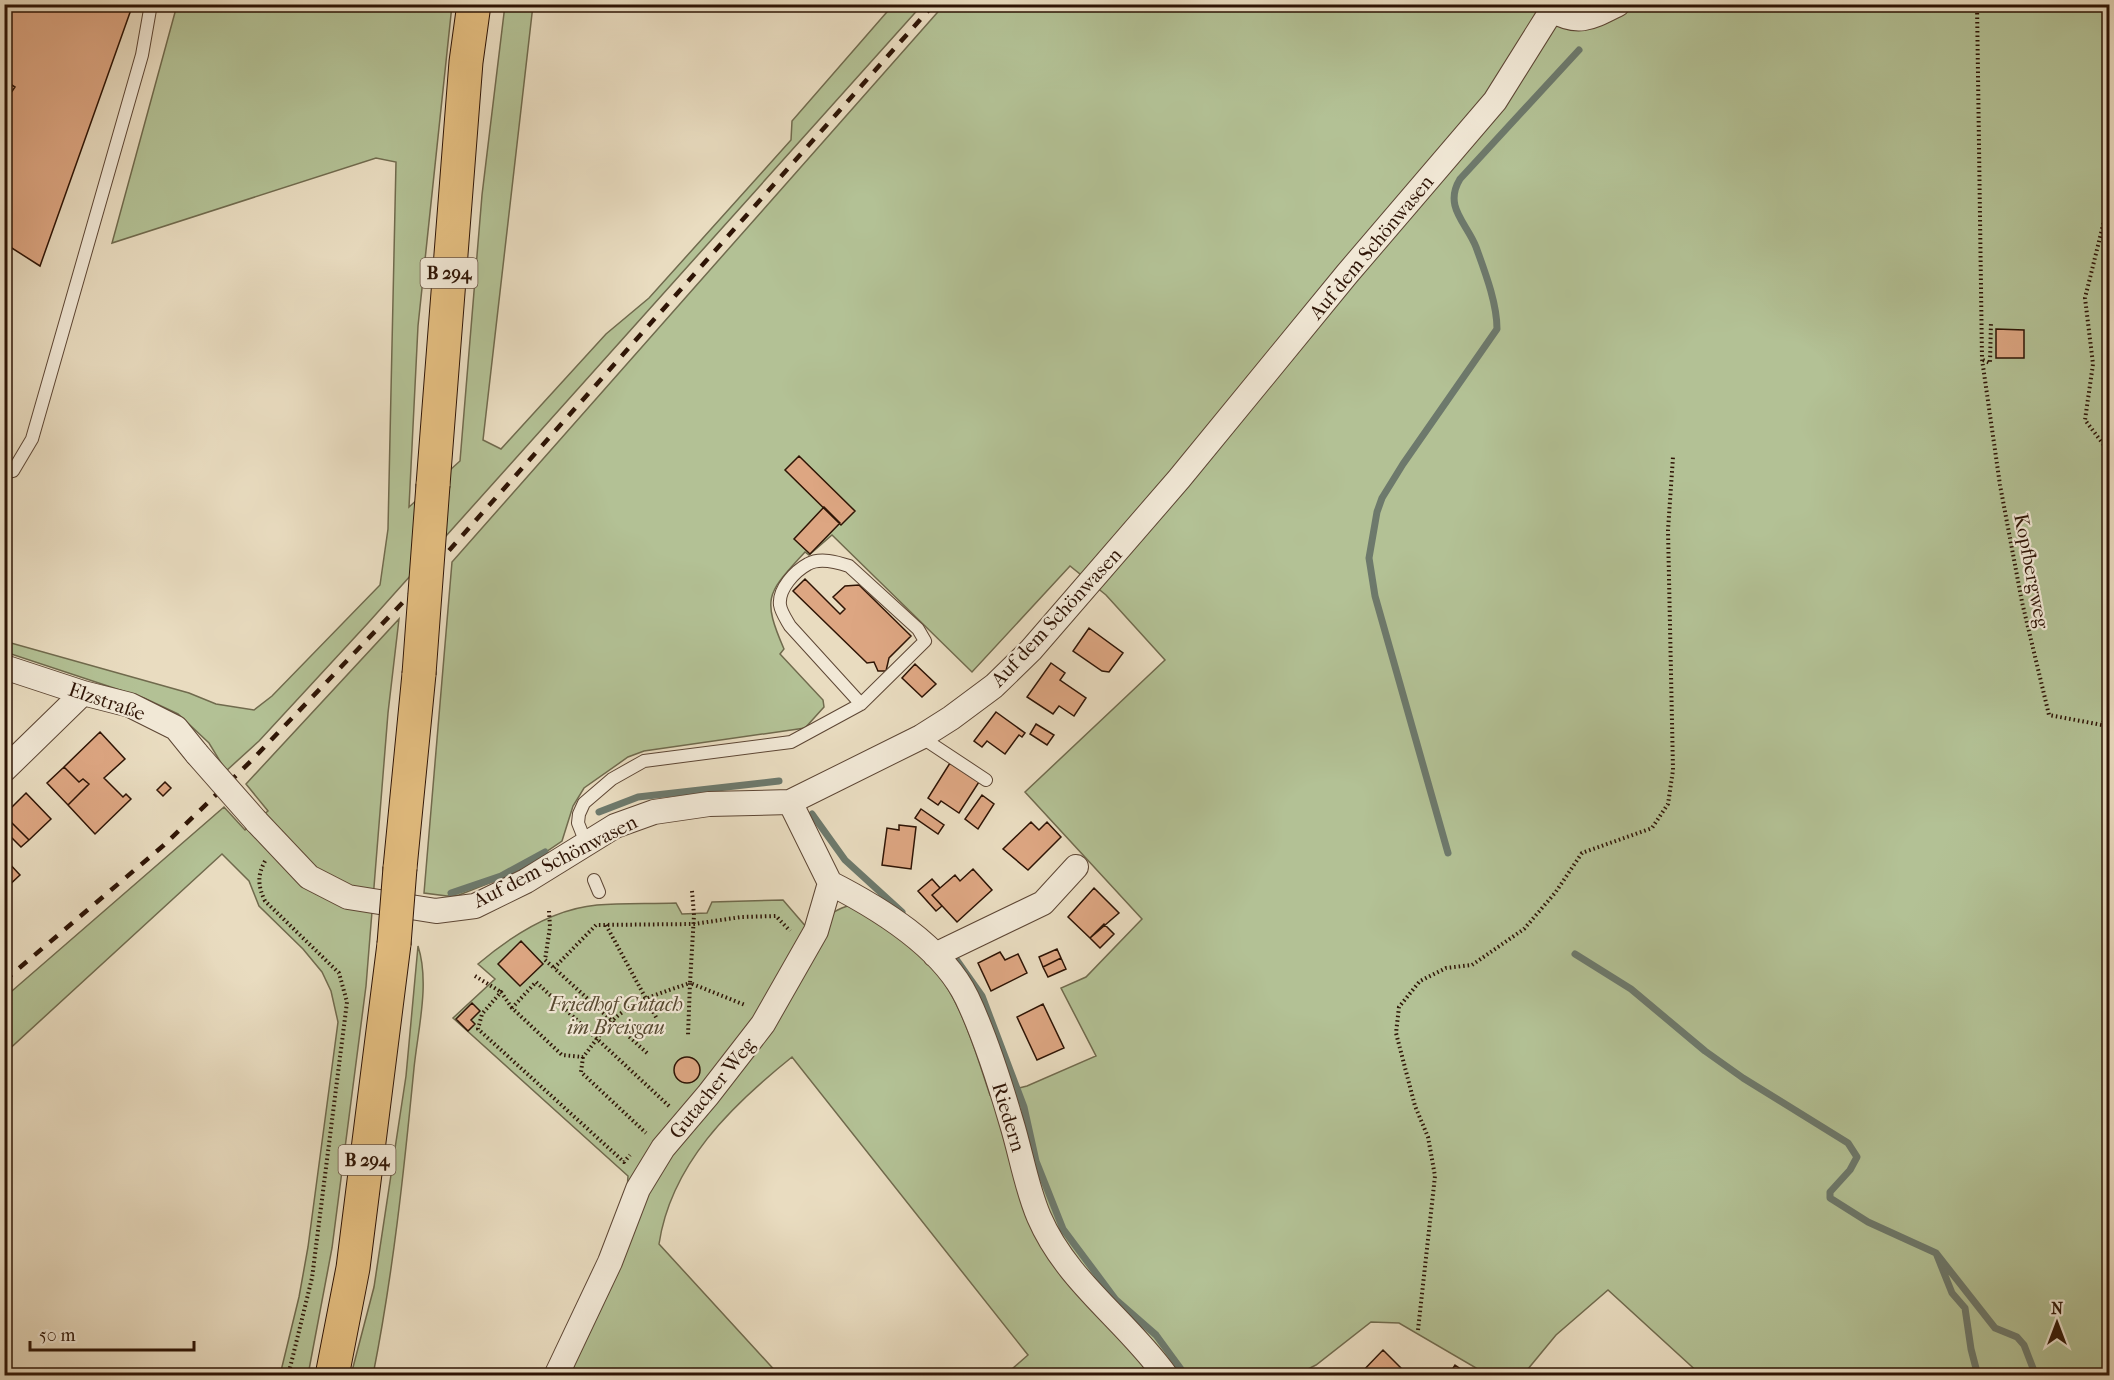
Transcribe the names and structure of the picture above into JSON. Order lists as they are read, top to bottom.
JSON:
{
  "streets": {
    "highway": ["B 294"],
    "street": [
      "Auf dem Schönwasen",
      "Elzstraße",
      "Gutacher Weg",
      "Riedern"
    ],
    "path": ["Kopfbergweg"]
  },
  "crossings": [
    ["Auf dem Schönwasen", "Elzstraße"],
    ["Gutacher Weg", "Riedern"]
  ],
  "parks": ["Friedhof Gutach im Breisgau"],
  "scale_bar": "50 m",
  "north": "top"
}
